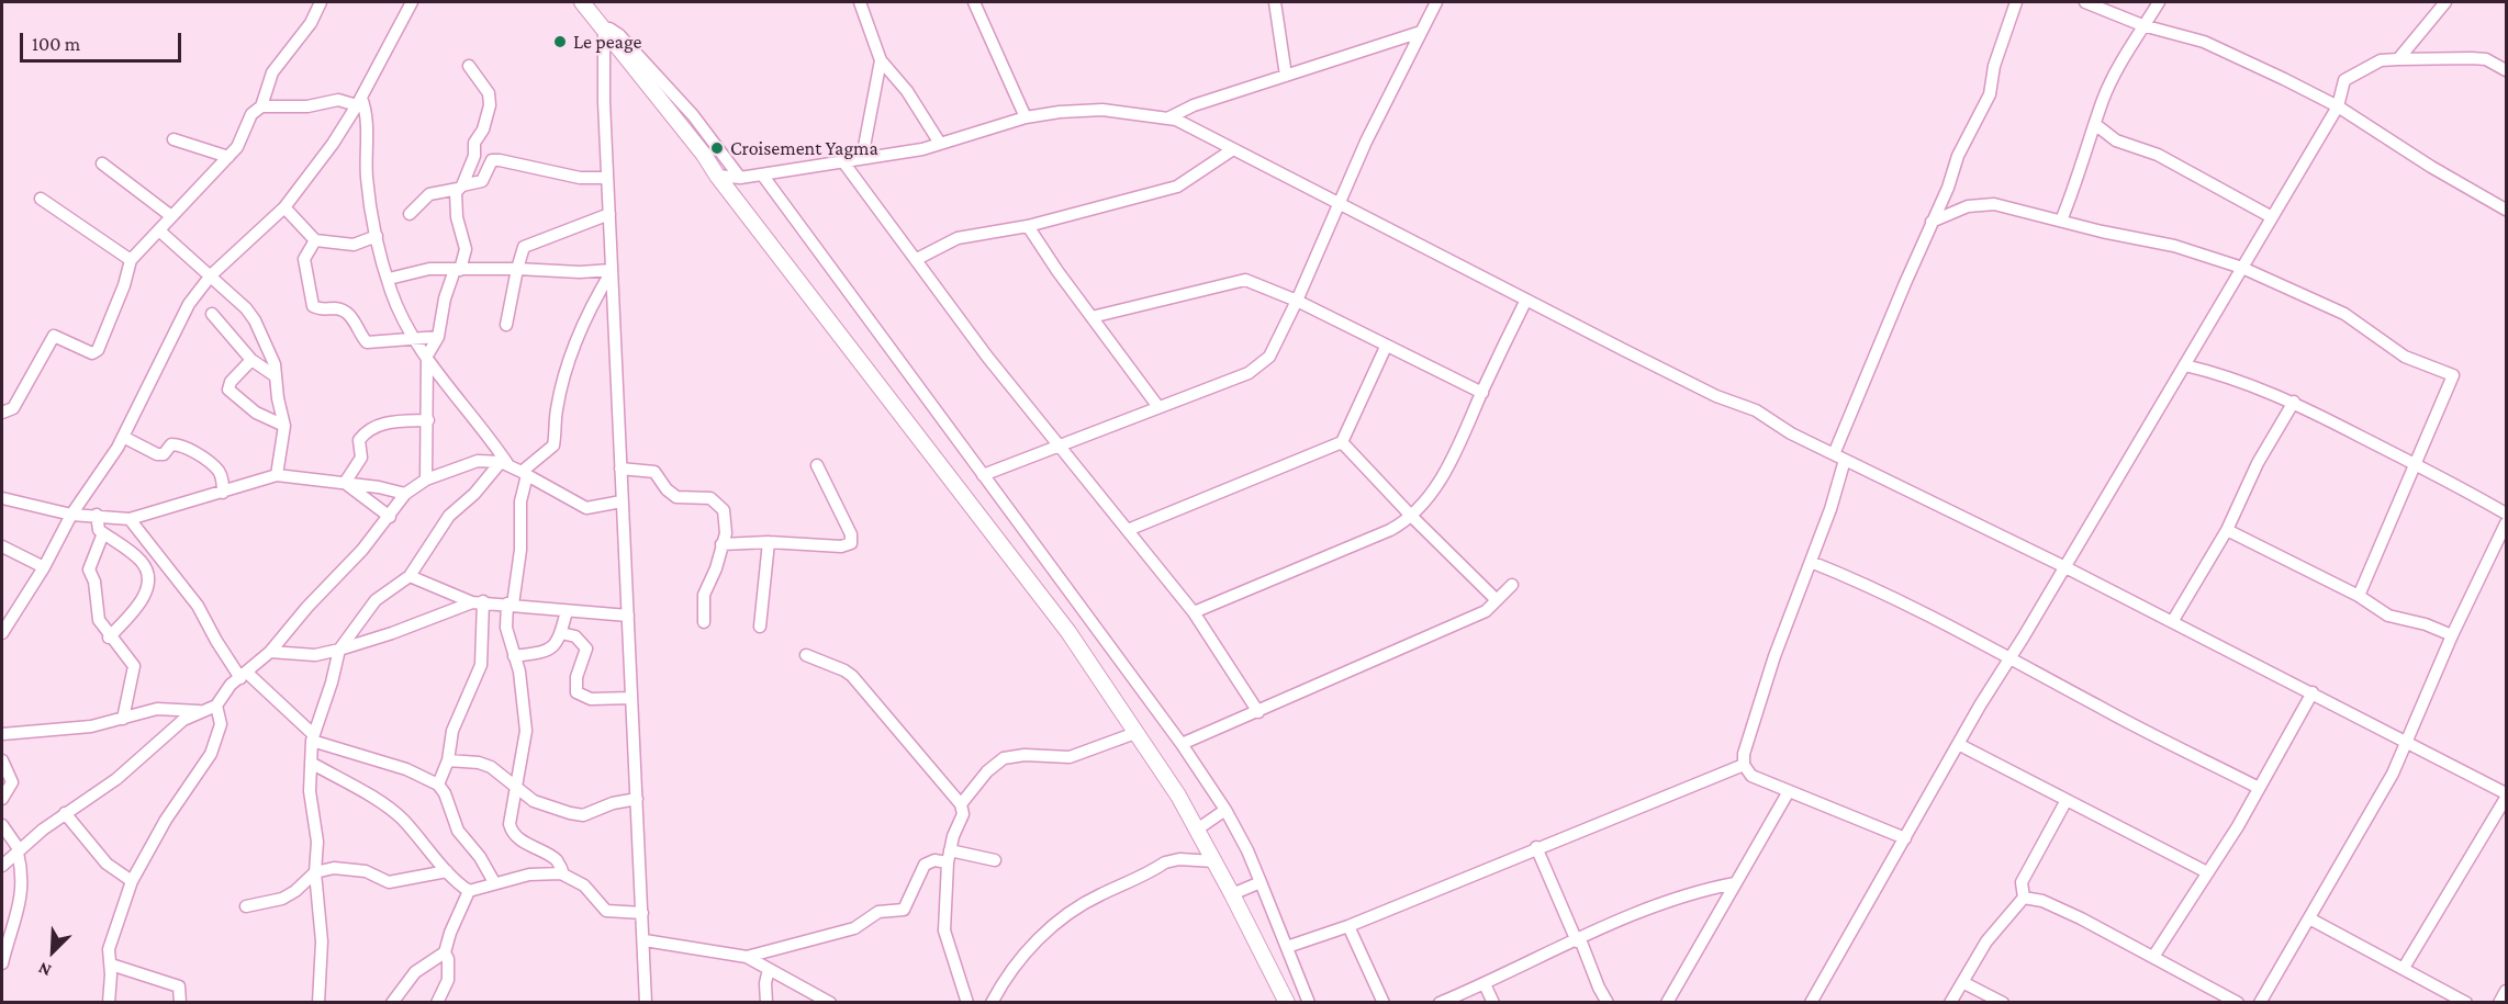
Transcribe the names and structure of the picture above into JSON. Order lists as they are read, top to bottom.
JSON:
{
  "places": ["Le peage", "Croisement Yagma"],
  "scale_bar": "100 m",
  "north": "bottom left"
}
